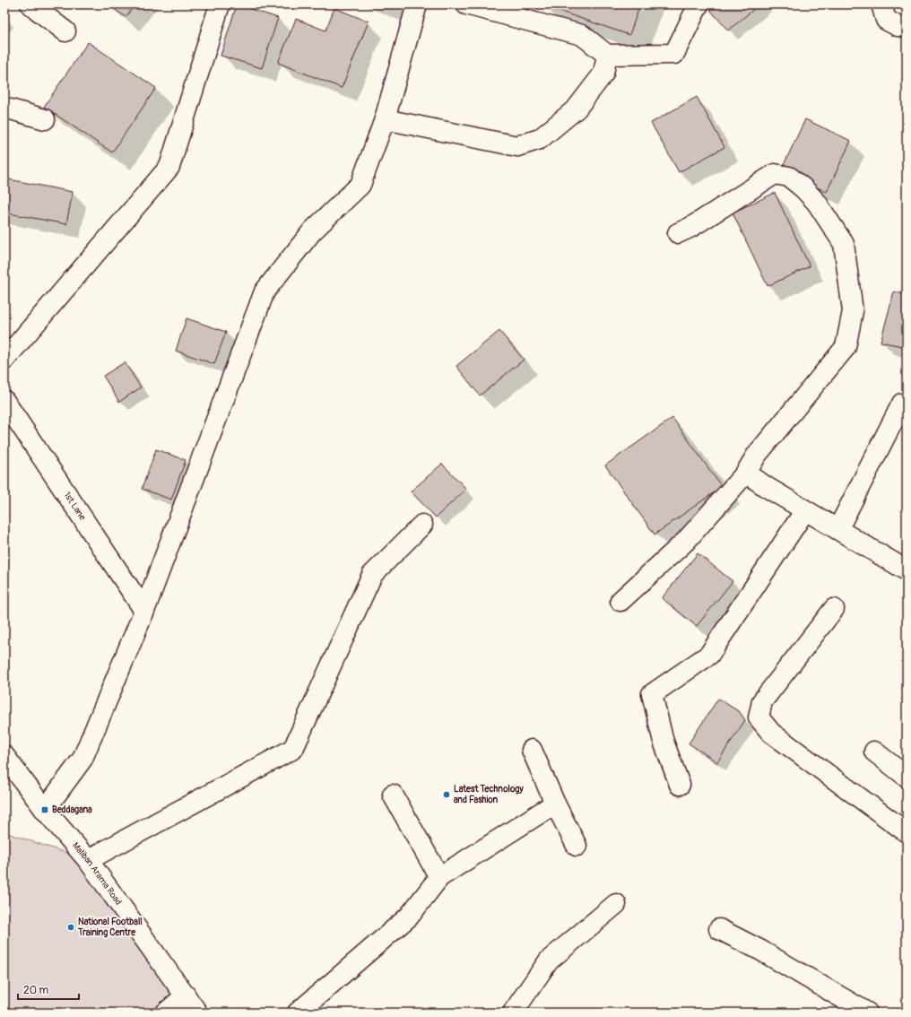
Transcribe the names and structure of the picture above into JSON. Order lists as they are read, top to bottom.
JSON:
{
  "streets": {
    "street": ["1st Lane", "Maliban Arama Road"]
  },
  "places": {
    "other": ["Latest Technology and Fashion", "National Football Training Centre"],
    "transit": ["Beddagana"]
  },
  "scale_bar": "20 m"
}
